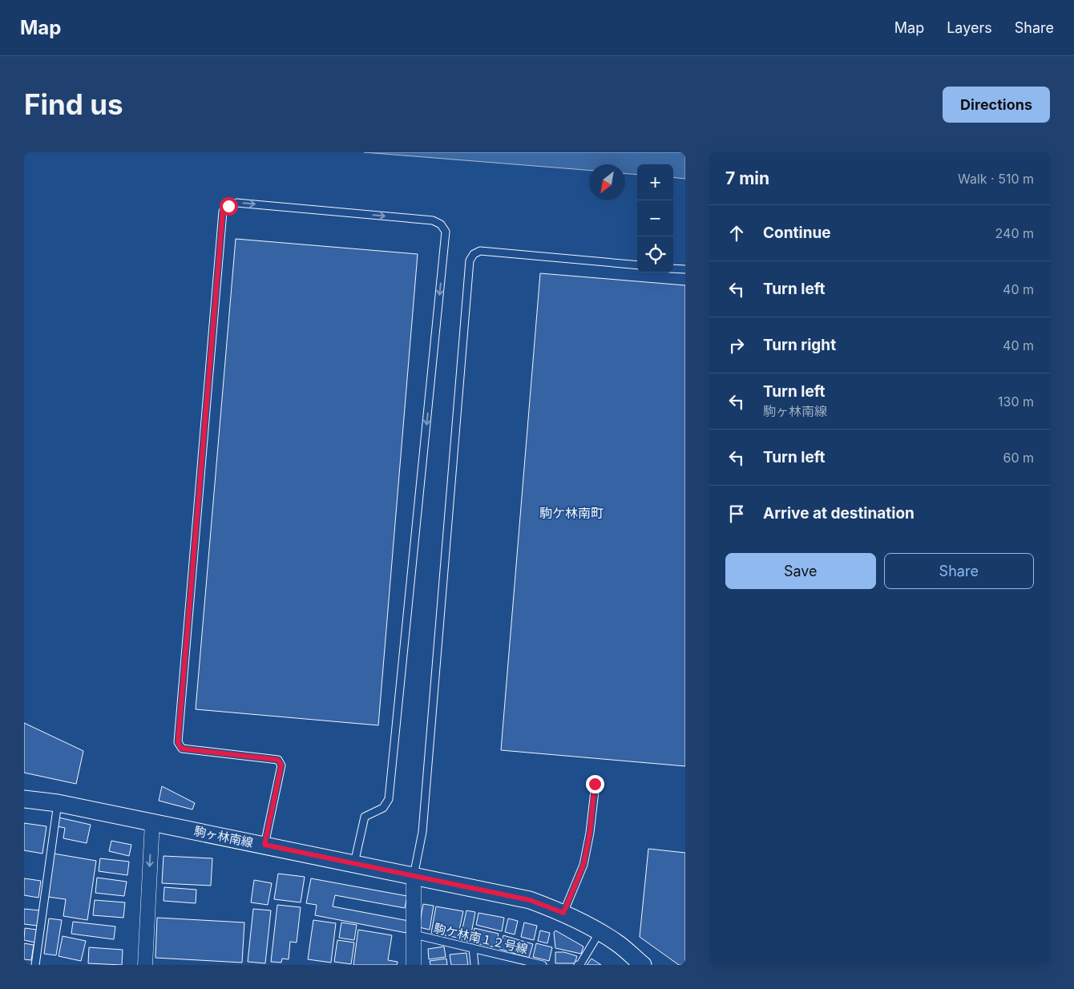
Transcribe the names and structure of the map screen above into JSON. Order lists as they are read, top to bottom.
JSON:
{
  "streets": {
    "street": ["駒ヶ林南線"],
    "lane": ["駒ケ林南１２号線"]
  },
  "districts": ["駒ケ林南町"],
  "north": "bottom left",
  "page": {
    "header": "Map",
    "nav": ["Map", "Layers", "Share"],
    "buttons": [
      "Directions",
      ["Save", "Share"]
    ],
    "title": "Find us",
    "heading": ["7 min", "Walk · 510 m"],
    "map_buttons": ["+", "−"],
    "list": [
      ["Continue", "240 m"],
      ["Turn left", "40 m"],
      ["Turn right", "40 m"],
      ["Turn left", "駒ヶ林南線", "130 m"],
      ["Turn left", "60 m"],
      "Arrive at destination"
    ]
  }
}
